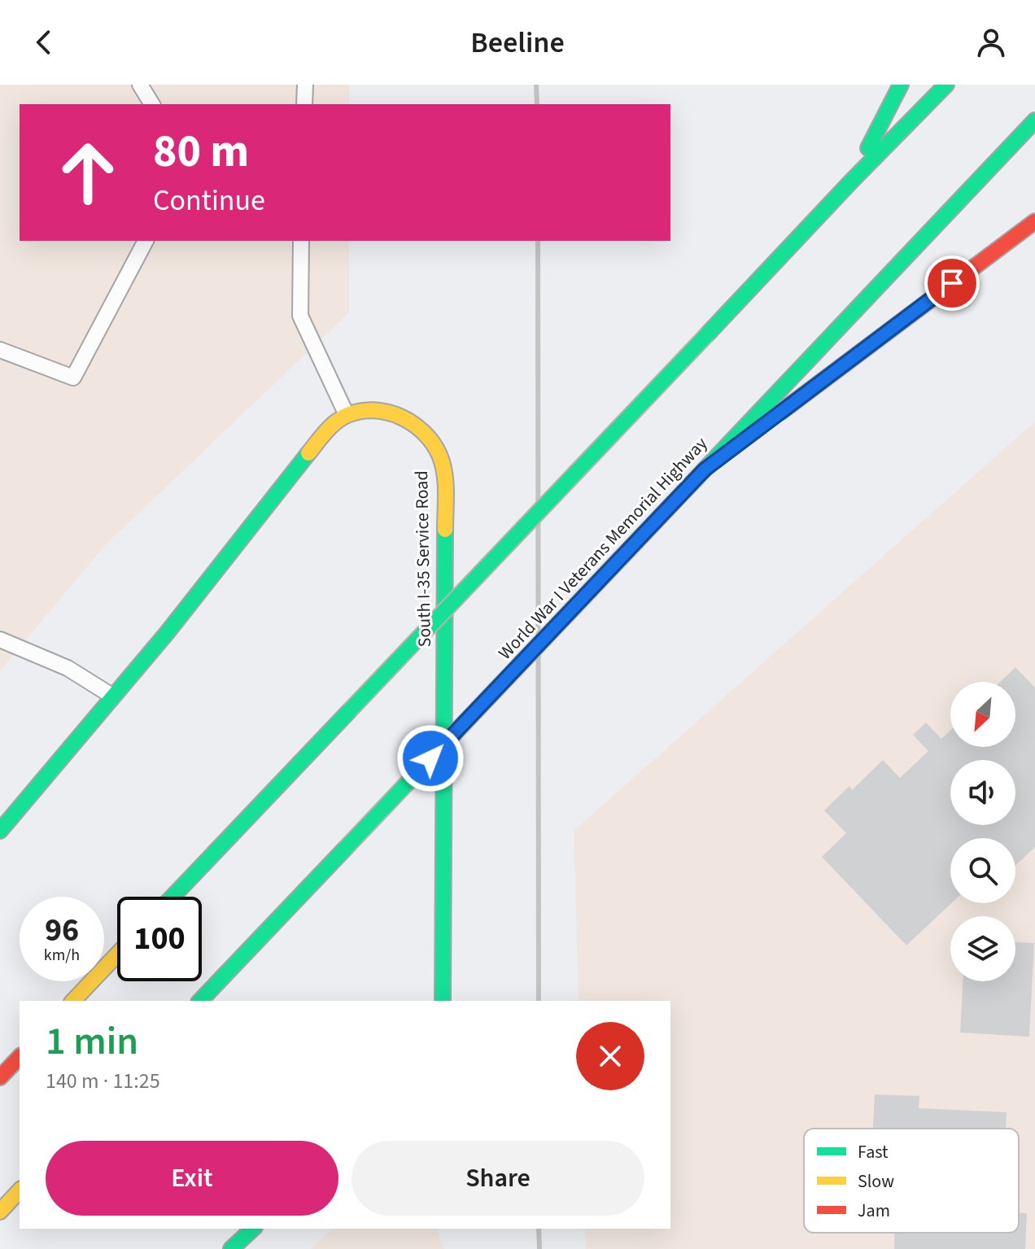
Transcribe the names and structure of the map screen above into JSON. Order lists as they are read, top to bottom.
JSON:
{
  "streets": {
    "main road": ["World War I Veterans Memorial Highway", "South I-35 Service Road"]
  },
  "legend": ["Fast", "Slow", "Jam"],
  "north": "bottom left",
  "page": {
    "header": "Beeline",
    "turn": ["80 m", "Continue"],
    "speed": "96 km/h",
    "limit": "100",
    "heading": ["1 min", "140 m · 11:25"],
    "buttons": ["Exit", "Share"]
  }
}
